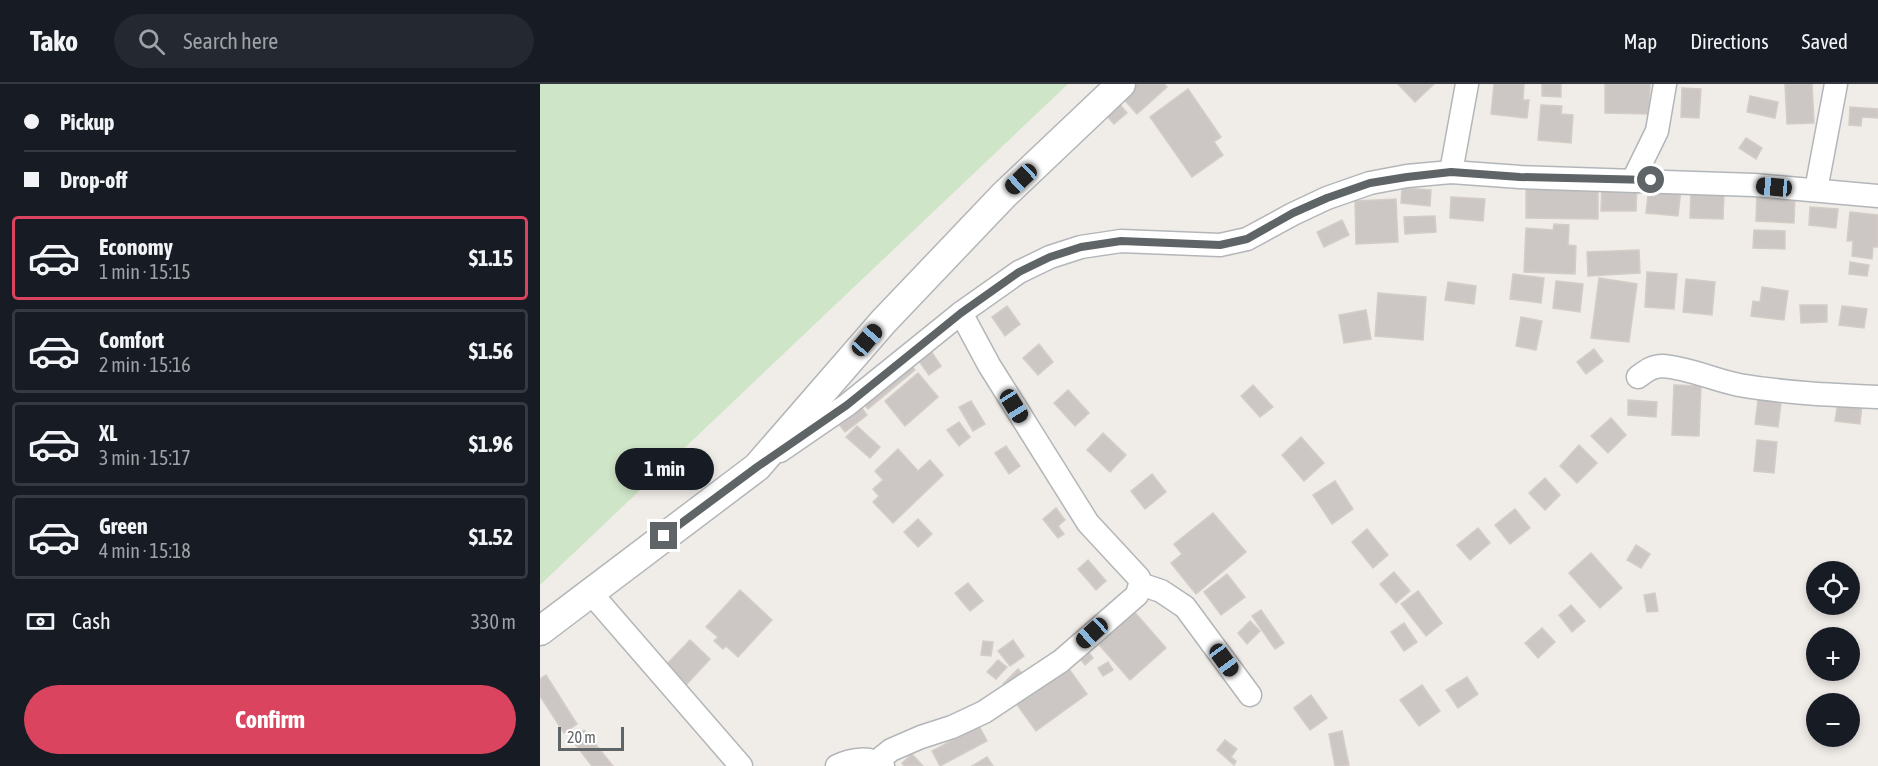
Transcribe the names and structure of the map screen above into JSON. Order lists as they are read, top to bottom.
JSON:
{
  "scale_bar": "20 m",
  "page": {
    "header": "Tako",
    "search": "Search here",
    "nav": ["Map", "Directions", "Saved"],
    "banner": ["Pickup", "Drop-off"],
    "list": [
      {
        "name": "Economy",
        "note": "1 min · 15:15",
        "value": "$1.15"
      },
      {
        "name": "Comfort",
        "note": "2 min · 15:16",
        "value": "$1.56"
      },
      {
        "name": "XL",
        "note": "3 min · 15:17",
        "value": "$1.96"
      },
      {
        "name": "Green",
        "note": "4 min · 15:18",
        "value": "$1.52"
      }
    ],
    "bubble": "1 min",
    "map_buttons": ["+", "−"],
    "pay": ["Cash", "330 m"],
    "buttons": "Confirm",
    "scale": "20 m"
  }
}
